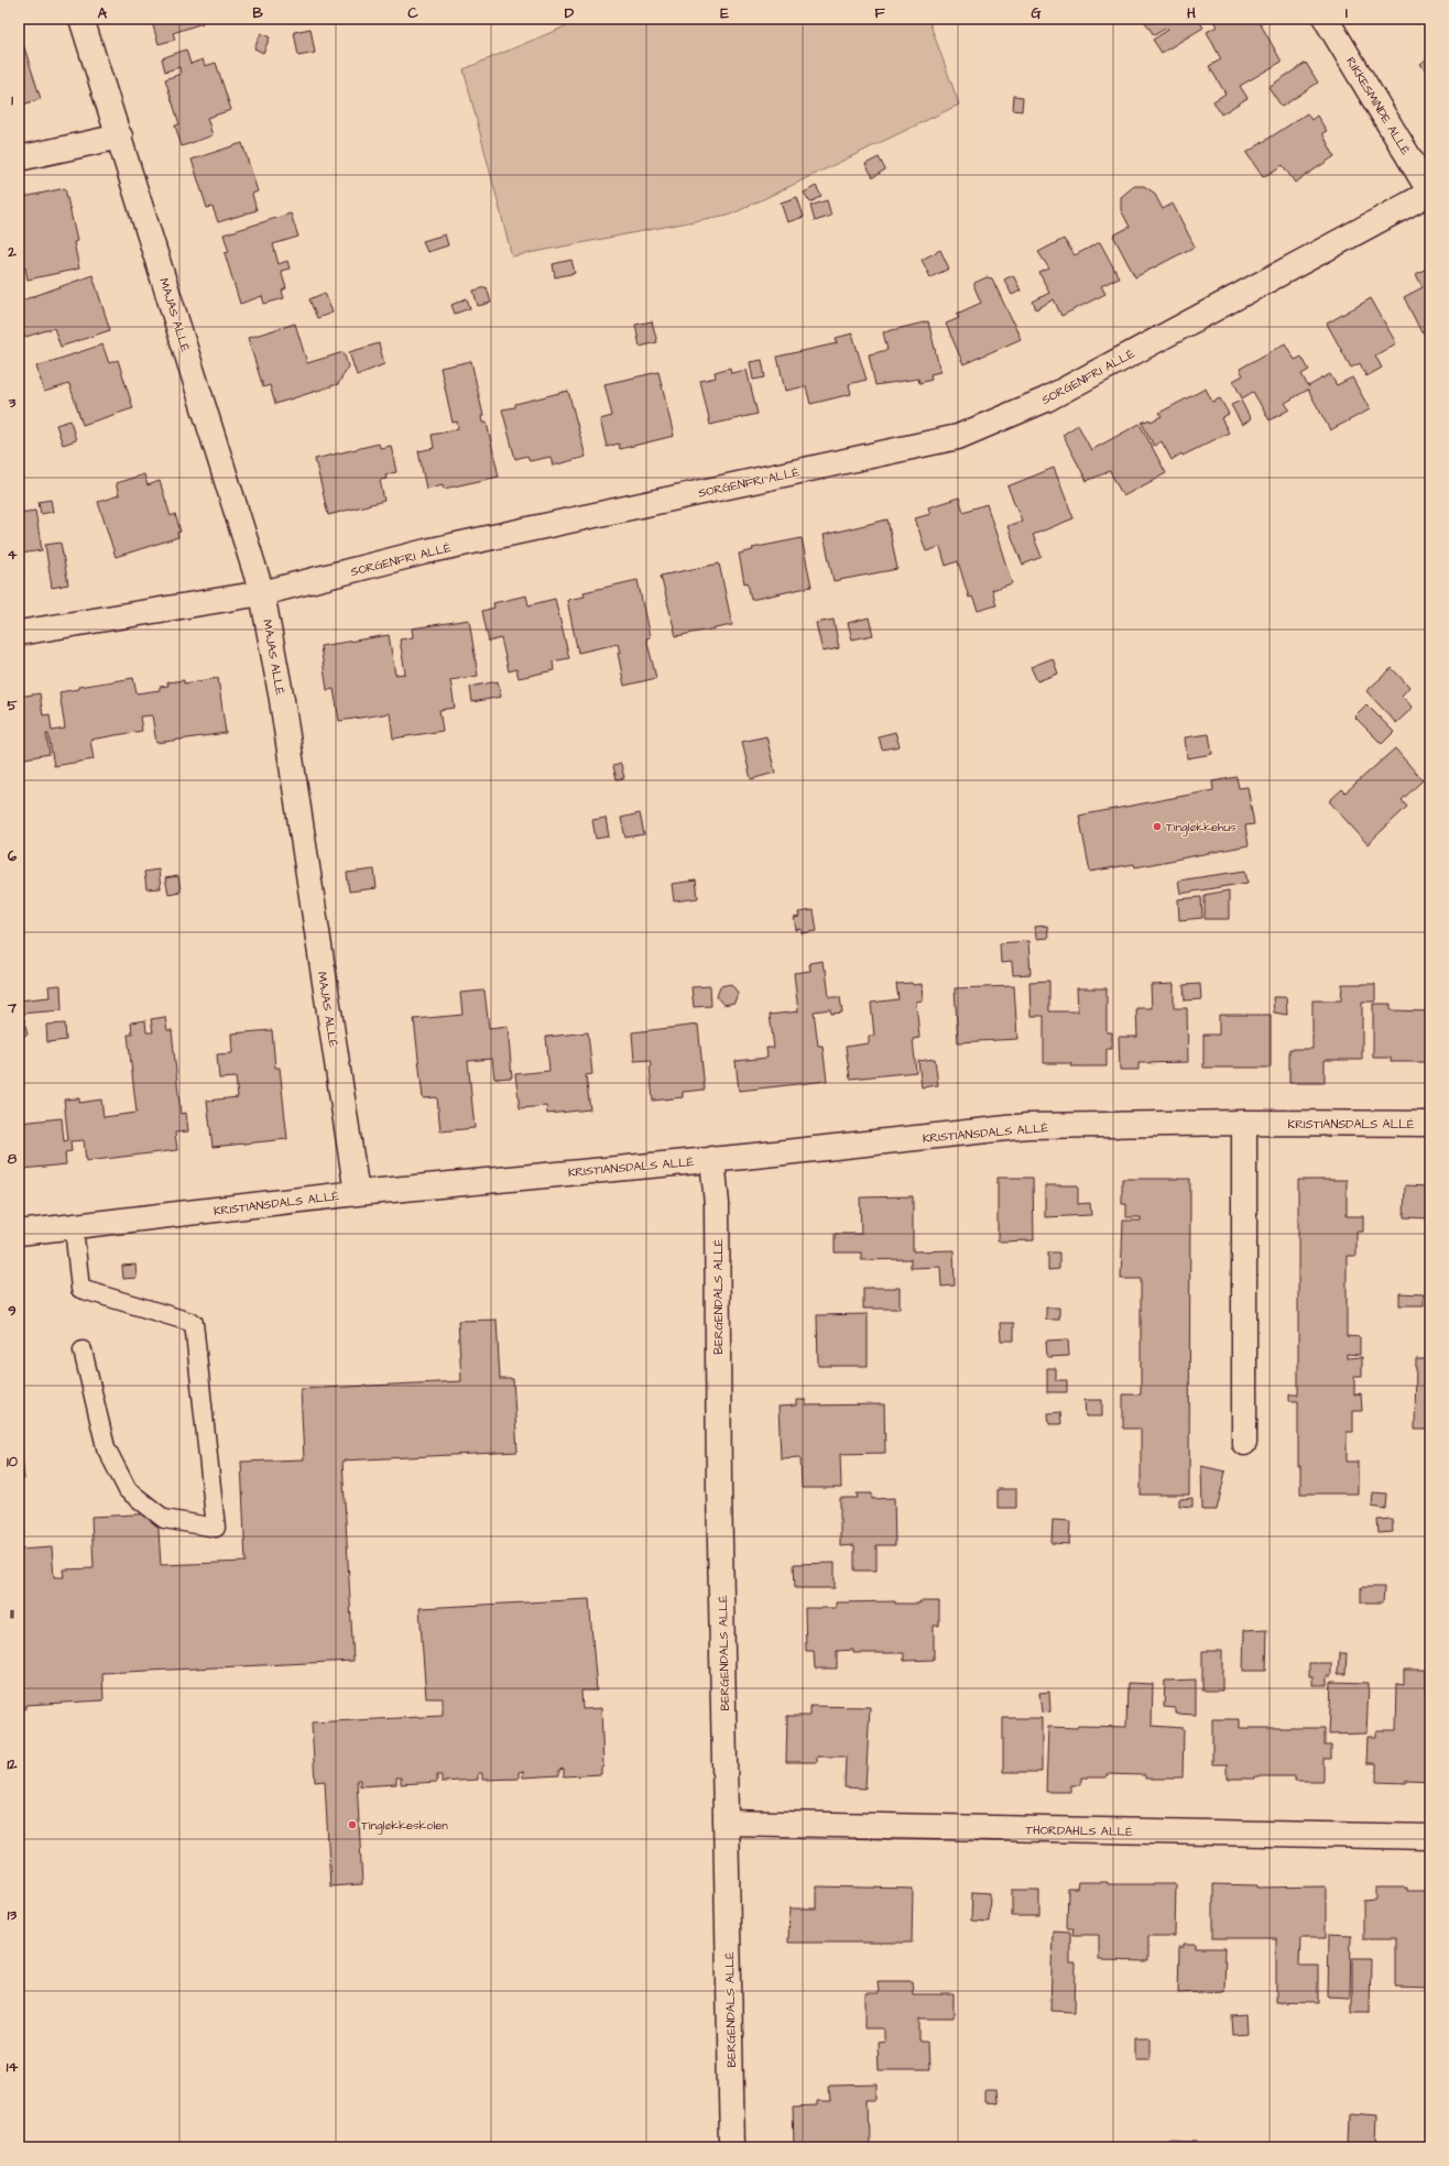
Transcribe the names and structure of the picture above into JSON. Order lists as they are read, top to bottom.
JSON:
{
  "streets": {
    "street": [
      "RIKKESMINDE ALLÉ",
      "MAJAS ALLÉ",
      "SORGENFRI ALLÉ",
      "KRISTIANSDALS ALLÉ",
      "BERGENDALS ALLÉ",
      "THORDAHLS ALLÉ"
    ]
  },
  "crossings": [
    ["RIKKESMINDE ALLÉ", "SORGENFRI ALLÉ"],
    ["MAJAS ALLÉ", "SORGENFRI ALLÉ"],
    ["MAJAS ALLÉ", "KRISTIANSDALS ALLÉ"],
    ["KRISTIANSDALS ALLÉ", "BERGENDALS ALLÉ"],
    ["BERGENDALS ALLÉ", "THORDAHLS ALLÉ"]
  ],
  "places": ["Tingløkkehus", "Tingløkkeskolen"],
  "grid": {
    "columns": [
      "A",
      "B",
      "C",
      "D",
      "E",
      "F",
      "G",
      "H",
      "I"
    ],
    "rows": [
      "1",
      "2",
      "3",
      "4",
      "5",
      "6",
      "7",
      "8",
      "9",
      "10",
      "11",
      "12",
      "13",
      "14"
    ]
  }
}
